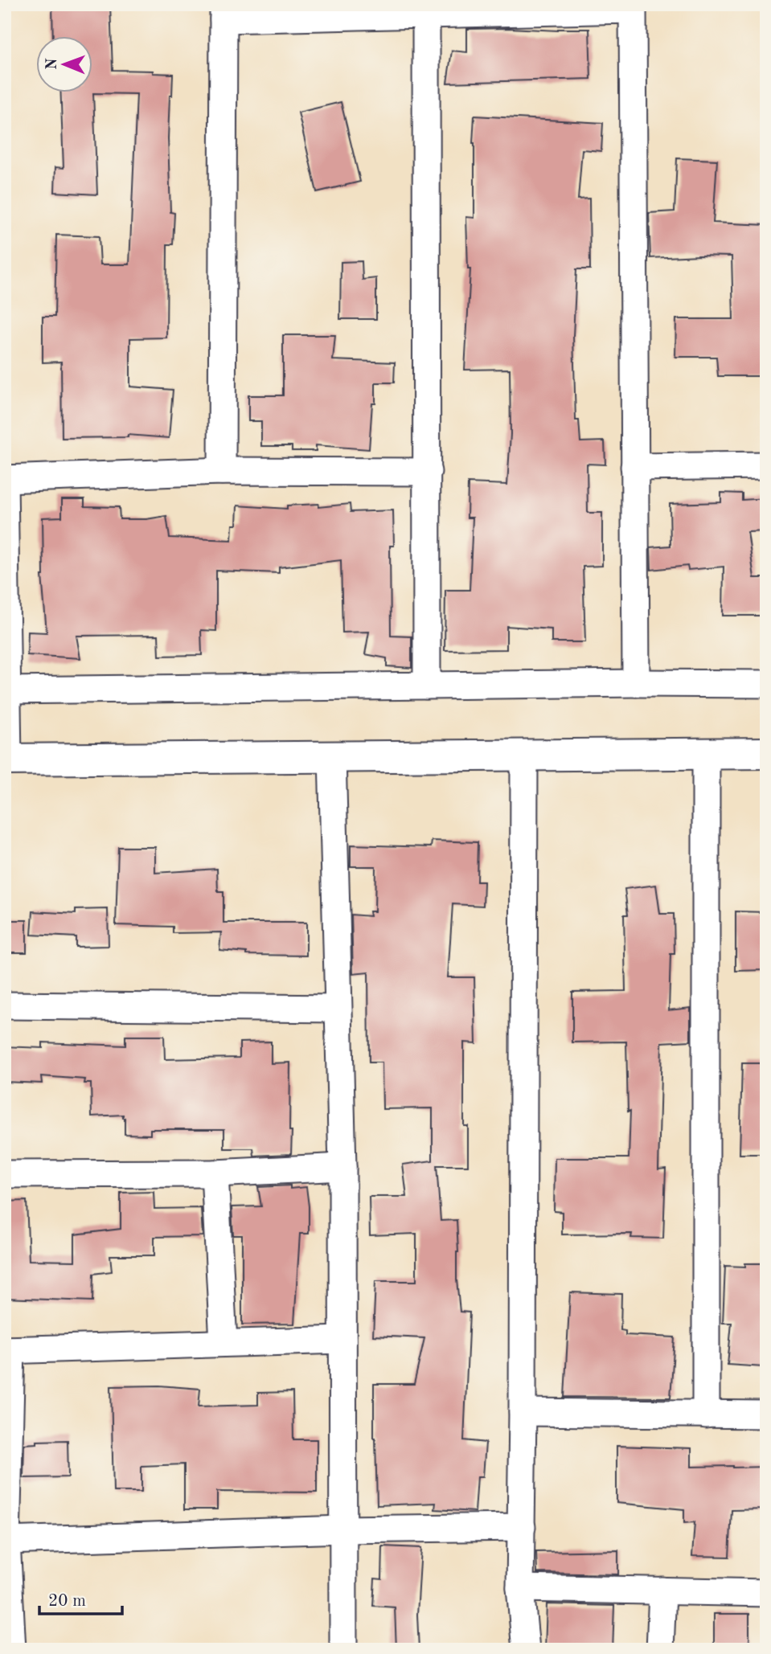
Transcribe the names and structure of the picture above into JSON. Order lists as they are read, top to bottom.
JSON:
{
  "scale_bar": "20 m",
  "north": "left"
}
